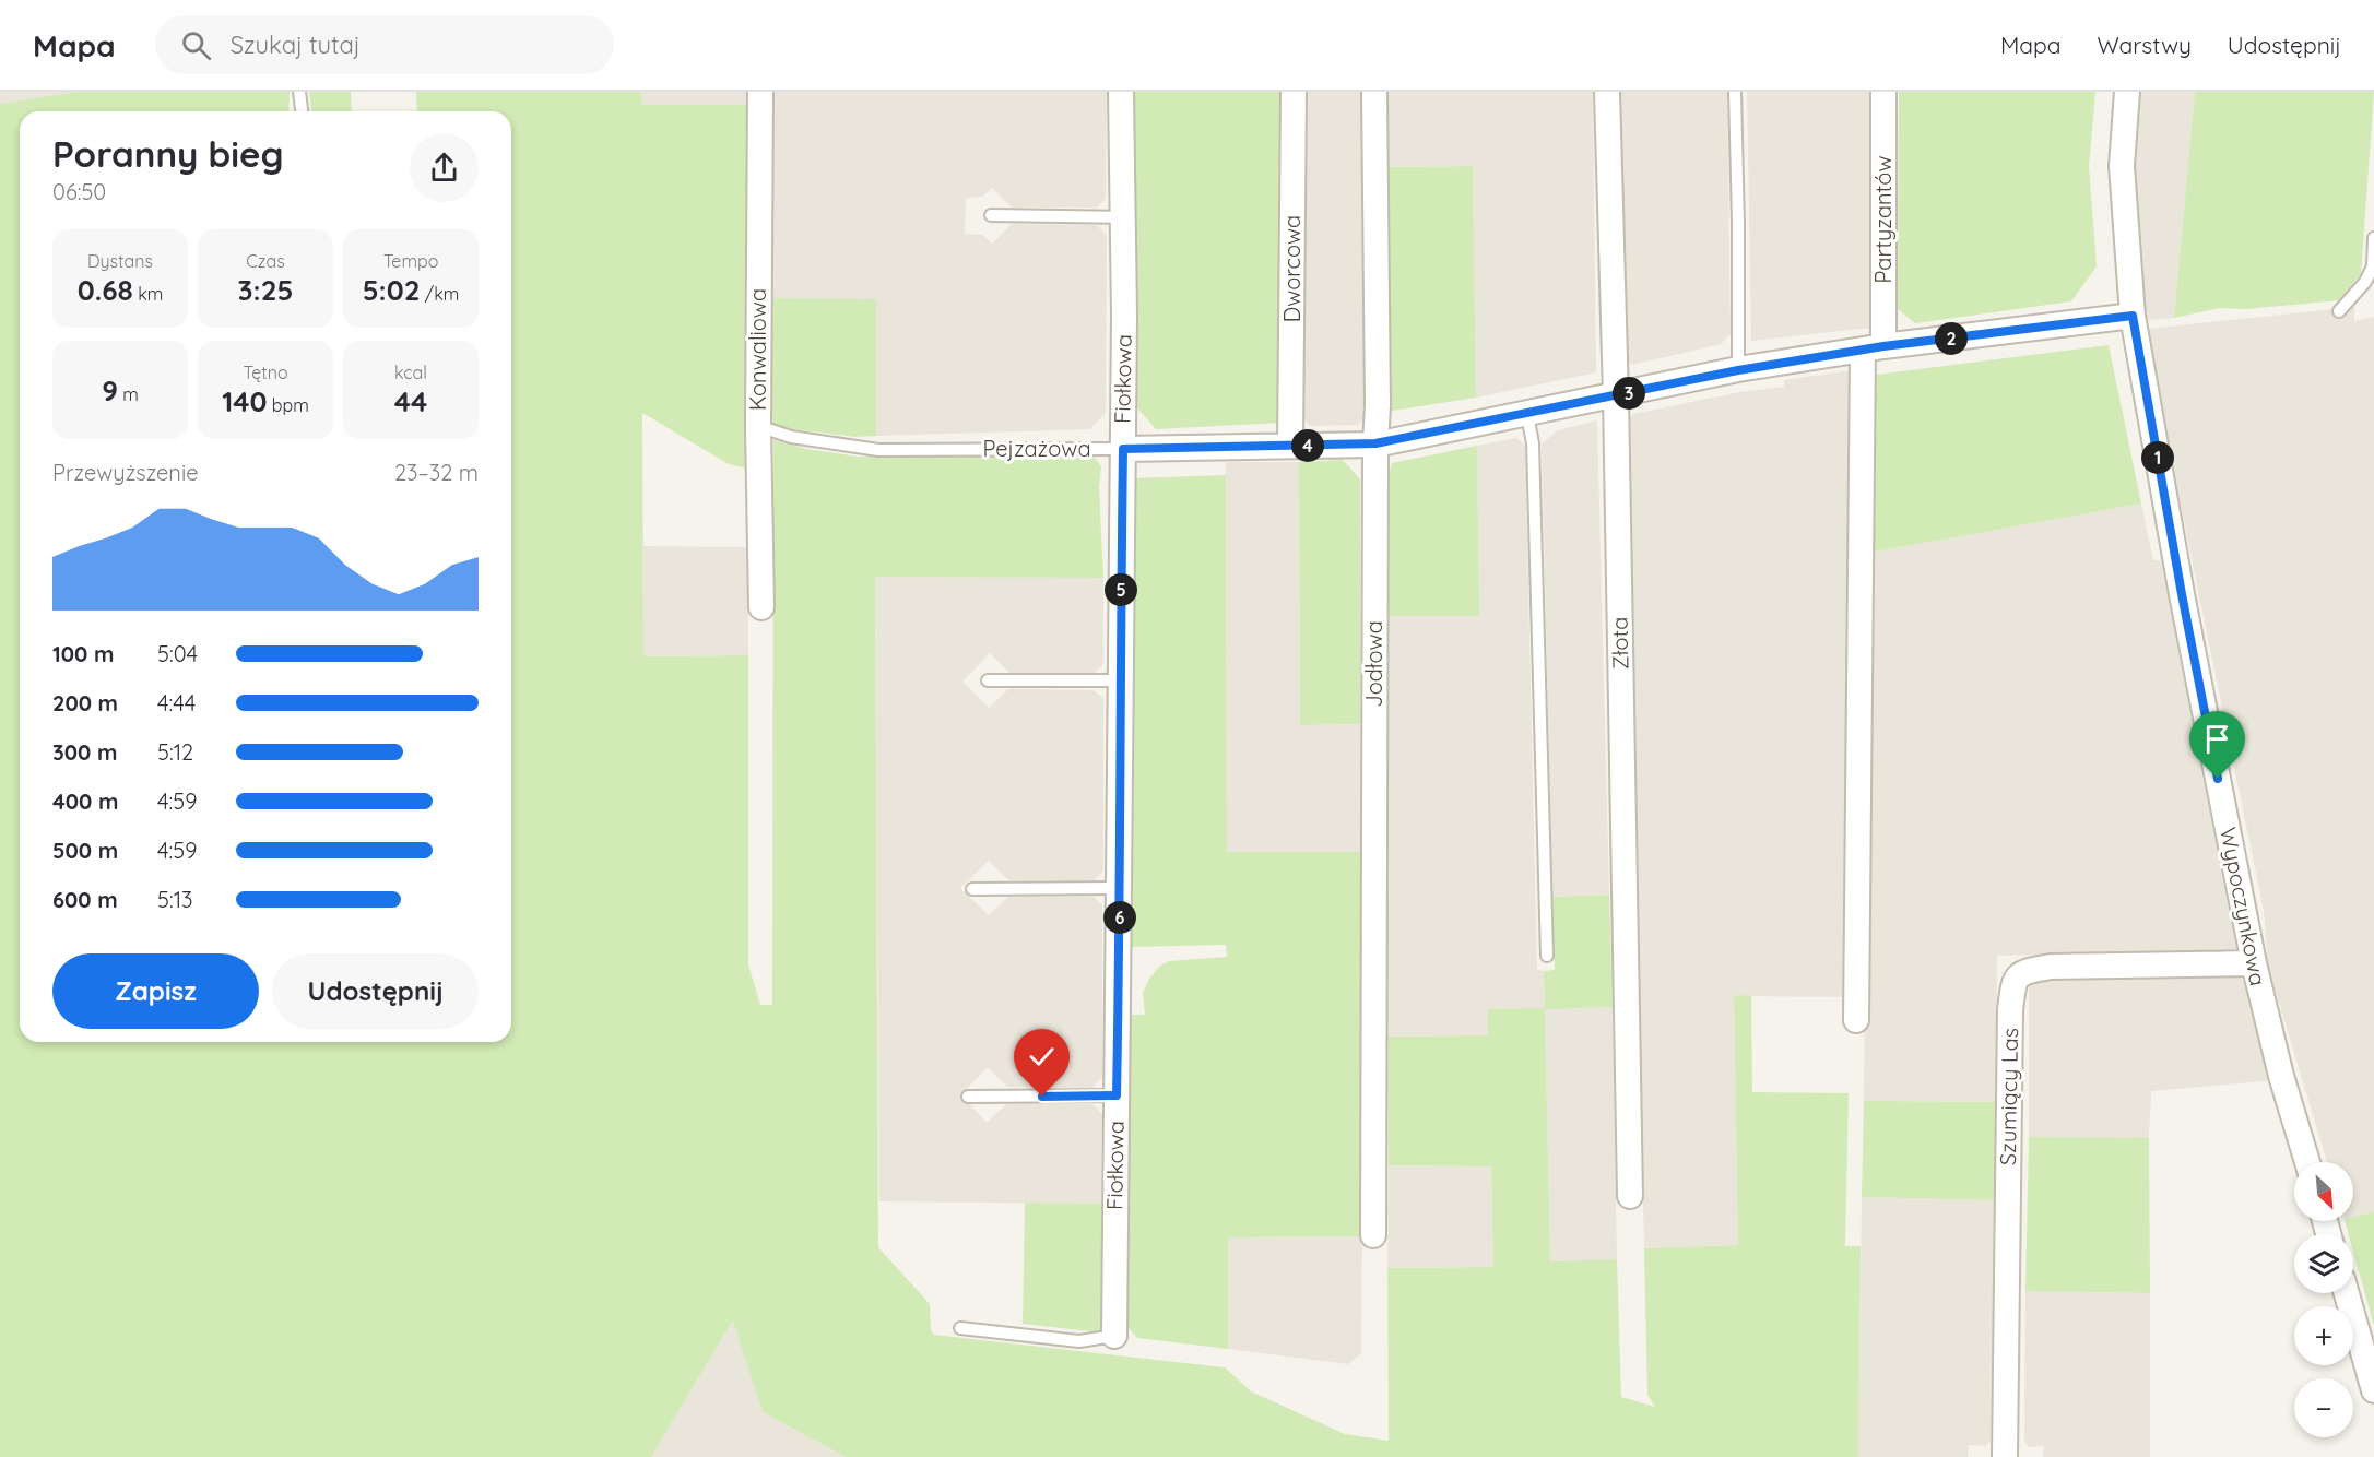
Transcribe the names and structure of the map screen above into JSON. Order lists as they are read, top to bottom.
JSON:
{
  "streets": {
    "street": [
      "Partyzantów",
      "Dworcowa",
      "Konwaliowa",
      "Fiołkowa",
      "Pejzażowa",
      "Złota",
      "Jodłowa",
      "Wypoczynkowa",
      "Szumiący Las"
    ]
  },
  "crossings": [
    ["Partyzantów", "Pejzażowa"],
    ["Dworcowa", "Pejzażowa"],
    ["Konwaliowa", "Pejzażowa"],
    ["Fiołkowa", "Pejzażowa"],
    ["Pejzażowa", "Złota"],
    ["Pejzażowa", "Jodłowa"],
    ["Pejzażowa", "Wypoczynkowa"],
    ["Wypoczynkowa", "Szumiący Las"]
  ],
  "north": "bottom right",
  "page": {
    "header": "Mapa",
    "search": "Szukaj tutaj",
    "nav": ["Mapa", "Warstwy", "Udostępnij"],
    "heading": ["Poranny bieg", "06:50"],
    "stats": [
      ["Dystans", "0.68 km"],
      ["Czas", "3:25"],
      ["Tempo", "5:02 /km"],
      ["9 m"],
      ["Tętno", "140 bpm"],
      ["kcal", "44"]
    ],
    "pins": [
      "2",
      "3",
      "4",
      "1",
      "5",
      "6"
    ],
    "chart": ["Przewyższenie", "23–32 m"],
    "list": [
      {
        "name": "100 m",
        "note": "5:04"
      },
      {
        "name": "200 m",
        "note": "4:44"
      },
      {
        "name": "300 m",
        "note": "5:12"
      },
      {
        "name": "400 m",
        "note": "4:59"
      },
      {
        "name": "500 m",
        "note": "4:59"
      },
      {
        "name": "600 m",
        "note": "5:13"
      }
    ],
    "buttons": ["Zapisz", "Udostępnij"],
    "map_buttons": ["+", "−"]
  }
}
